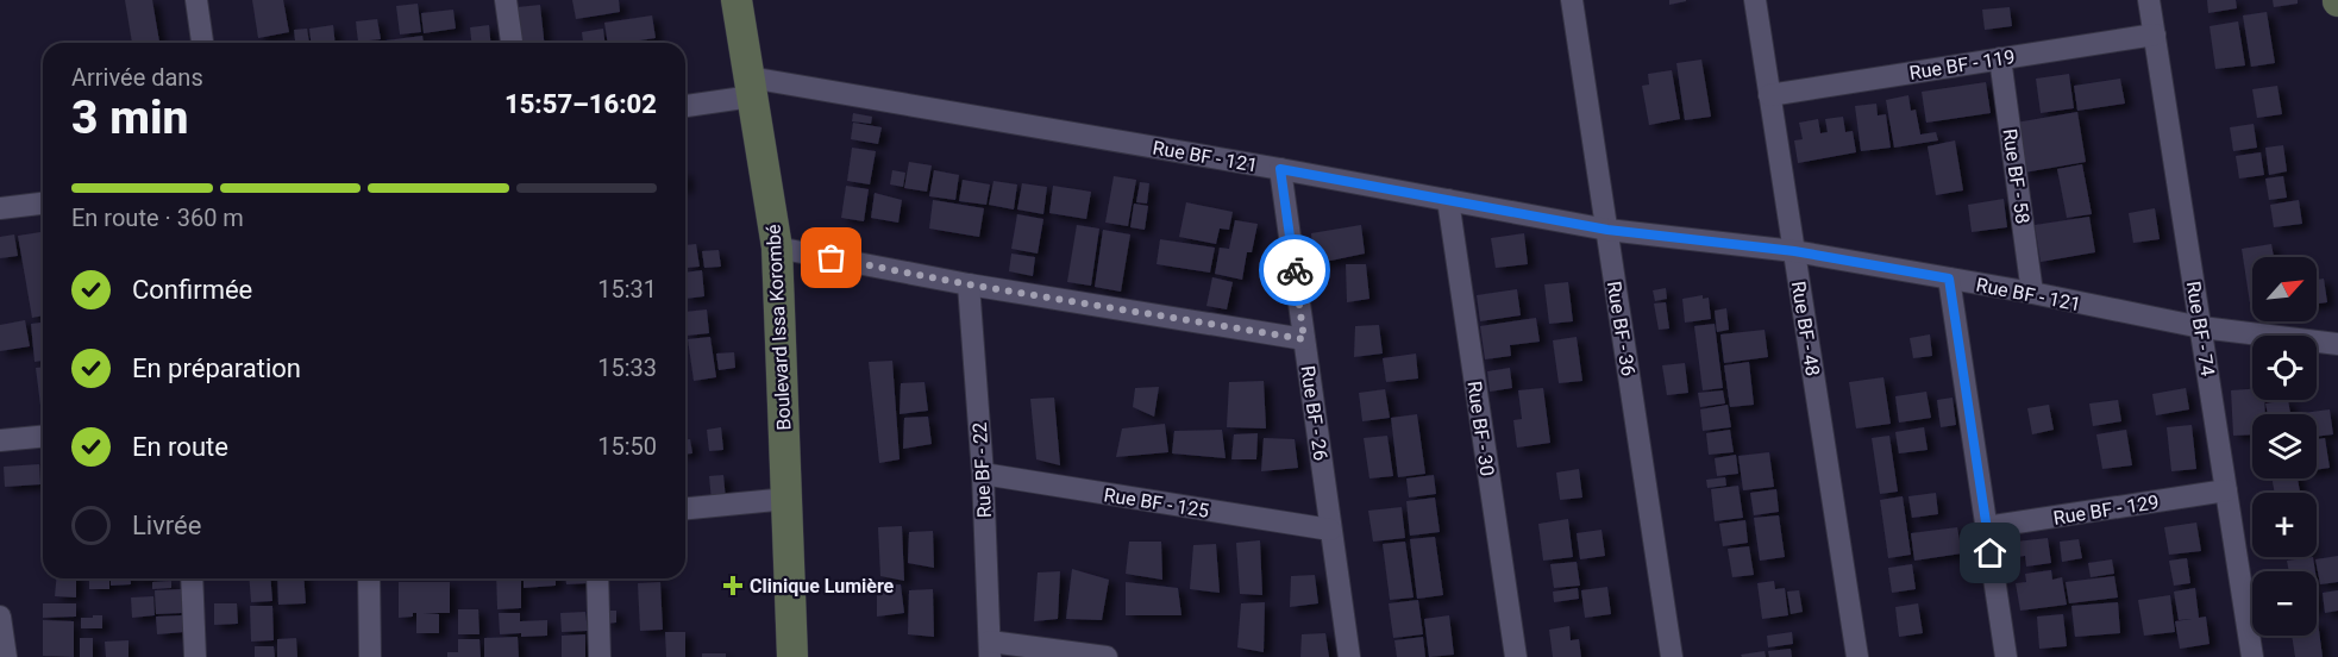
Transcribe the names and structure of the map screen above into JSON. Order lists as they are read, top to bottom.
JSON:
{
  "streets": {
    "street": [
      "Rue BF - 119",
      "Rue BF - 121",
      "Rue BF - 58",
      "Boulevard Issa Korombé",
      "Rue BF - 36",
      "Rue BF - 48",
      "Rue BF - 74",
      "Rue BF - 26",
      "Rue BF - 30",
      "Rue BF - 22",
      "Rue BF - 125",
      "Rue BF - 129"
    ]
  },
  "crossings": [
    ["Rue BF - 119", "Rue BF - 58"],
    ["Rue BF - 119", "Rue BF - 48"],
    ["Rue BF - 119", "Rue BF - 74"],
    ["Rue BF - 121", "Rue BF - 58"],
    ["Rue BF - 121", "Boulevard Issa Korombé"],
    ["Rue BF - 121", "Rue BF - 36"],
    ["Rue BF - 121", "Rue BF - 48"],
    ["Rue BF - 121", "Rue BF - 74"],
    ["Rue BF - 121", "Rue BF - 26"],
    ["Rue BF - 121", "Rue BF - 30"],
    ["Rue BF - 74", "Rue BF - 129"],
    ["Rue BF - 26", "Rue BF - 125"],
    ["Rue BF - 22", "Rue BF - 125"]
  ],
  "places": {
    "health": ["Clinique Lumière"]
  },
  "north": "top right",
  "page": {
    "heading": ["3 min", "Arrivée dans", "15:57–16:02"],
    "bar": "En route · 360 m",
    "list": [
      ["Confirmée", "15:31"],
      ["En préparation", "15:33"],
      ["En route", "15:50"],
      "Livrée"
    ],
    "map_buttons": ["+", "−"]
  }
}
